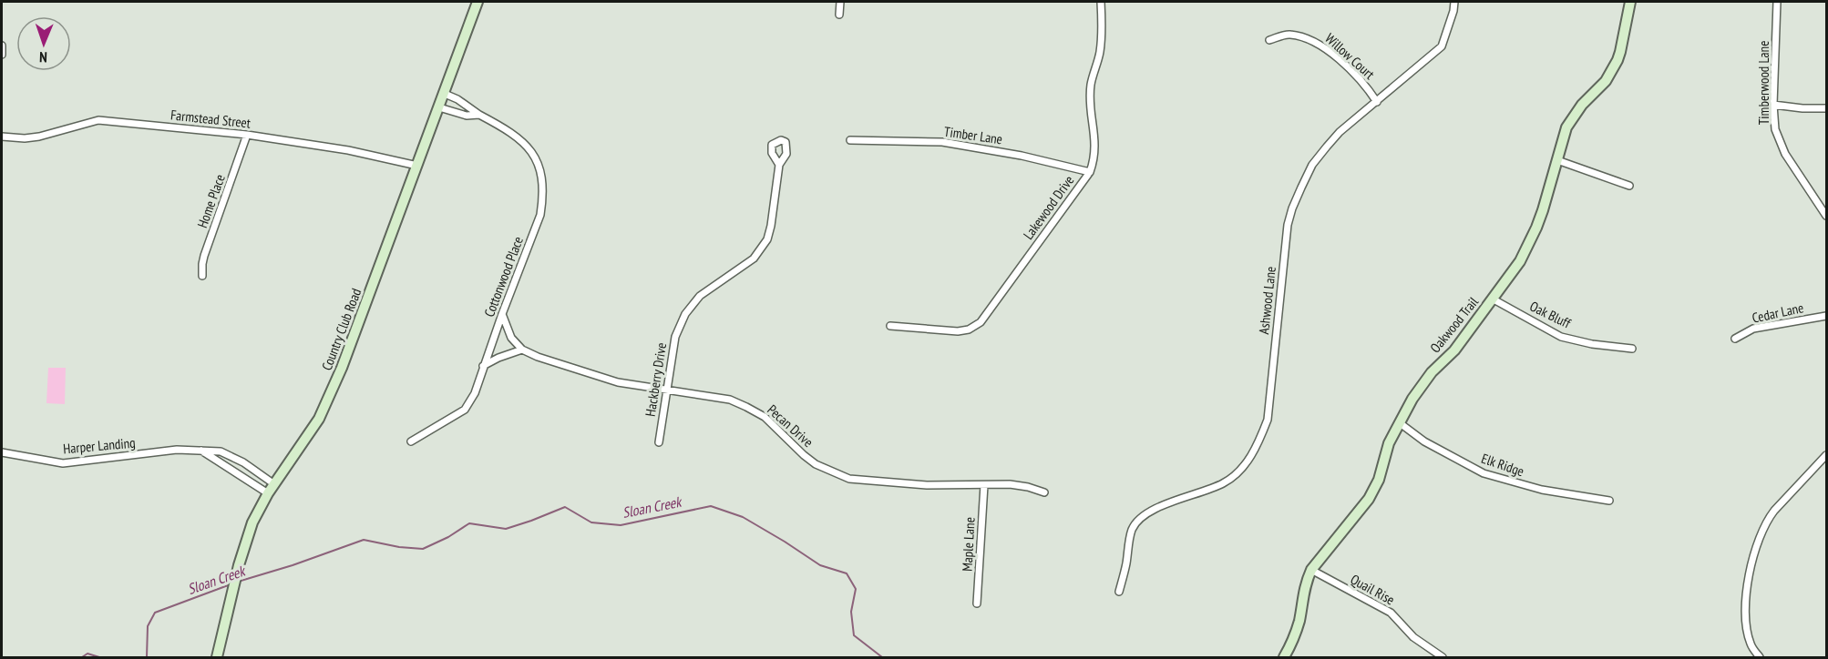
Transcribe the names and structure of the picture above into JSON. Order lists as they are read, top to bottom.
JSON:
{
  "streets": {
    "street": [
      "Willow Court",
      "Timberwood Lane",
      "Farmstead Street",
      "Timber Lane",
      "Home Place",
      "Lakewood Drive",
      "Cottonwood Place",
      "Ashwood Lane",
      "Cedar Lane",
      "Oak Bluff",
      "Oakwood Trail",
      "Country Club Road",
      "Hackberry Drive",
      "Pecan Drive",
      "Harper Landing",
      "Elk Ridge",
      "Maple Lane",
      "Quail Rise"
    ]
  },
  "crossings": [
    ["Willow Court", "Ashwood Lane"],
    ["Farmstead Street", "Home Place"],
    ["Farmstead Street", "Country Club Road"],
    ["Timber Lane", "Lakewood Drive"],
    ["Cottonwood Place", "Country Club Road"],
    ["Oak Bluff", "Oakwood Trail"],
    ["Oakwood Trail", "Elk Ridge"],
    ["Oakwood Trail", "Quail Rise"],
    ["Country Club Road", "Harper Landing"],
    ["Hackberry Drive", "Pecan Drive"],
    ["Pecan Drive", "Maple Lane"]
  ],
  "water": ["Sloan Creek"],
  "north": "bottom"
}
